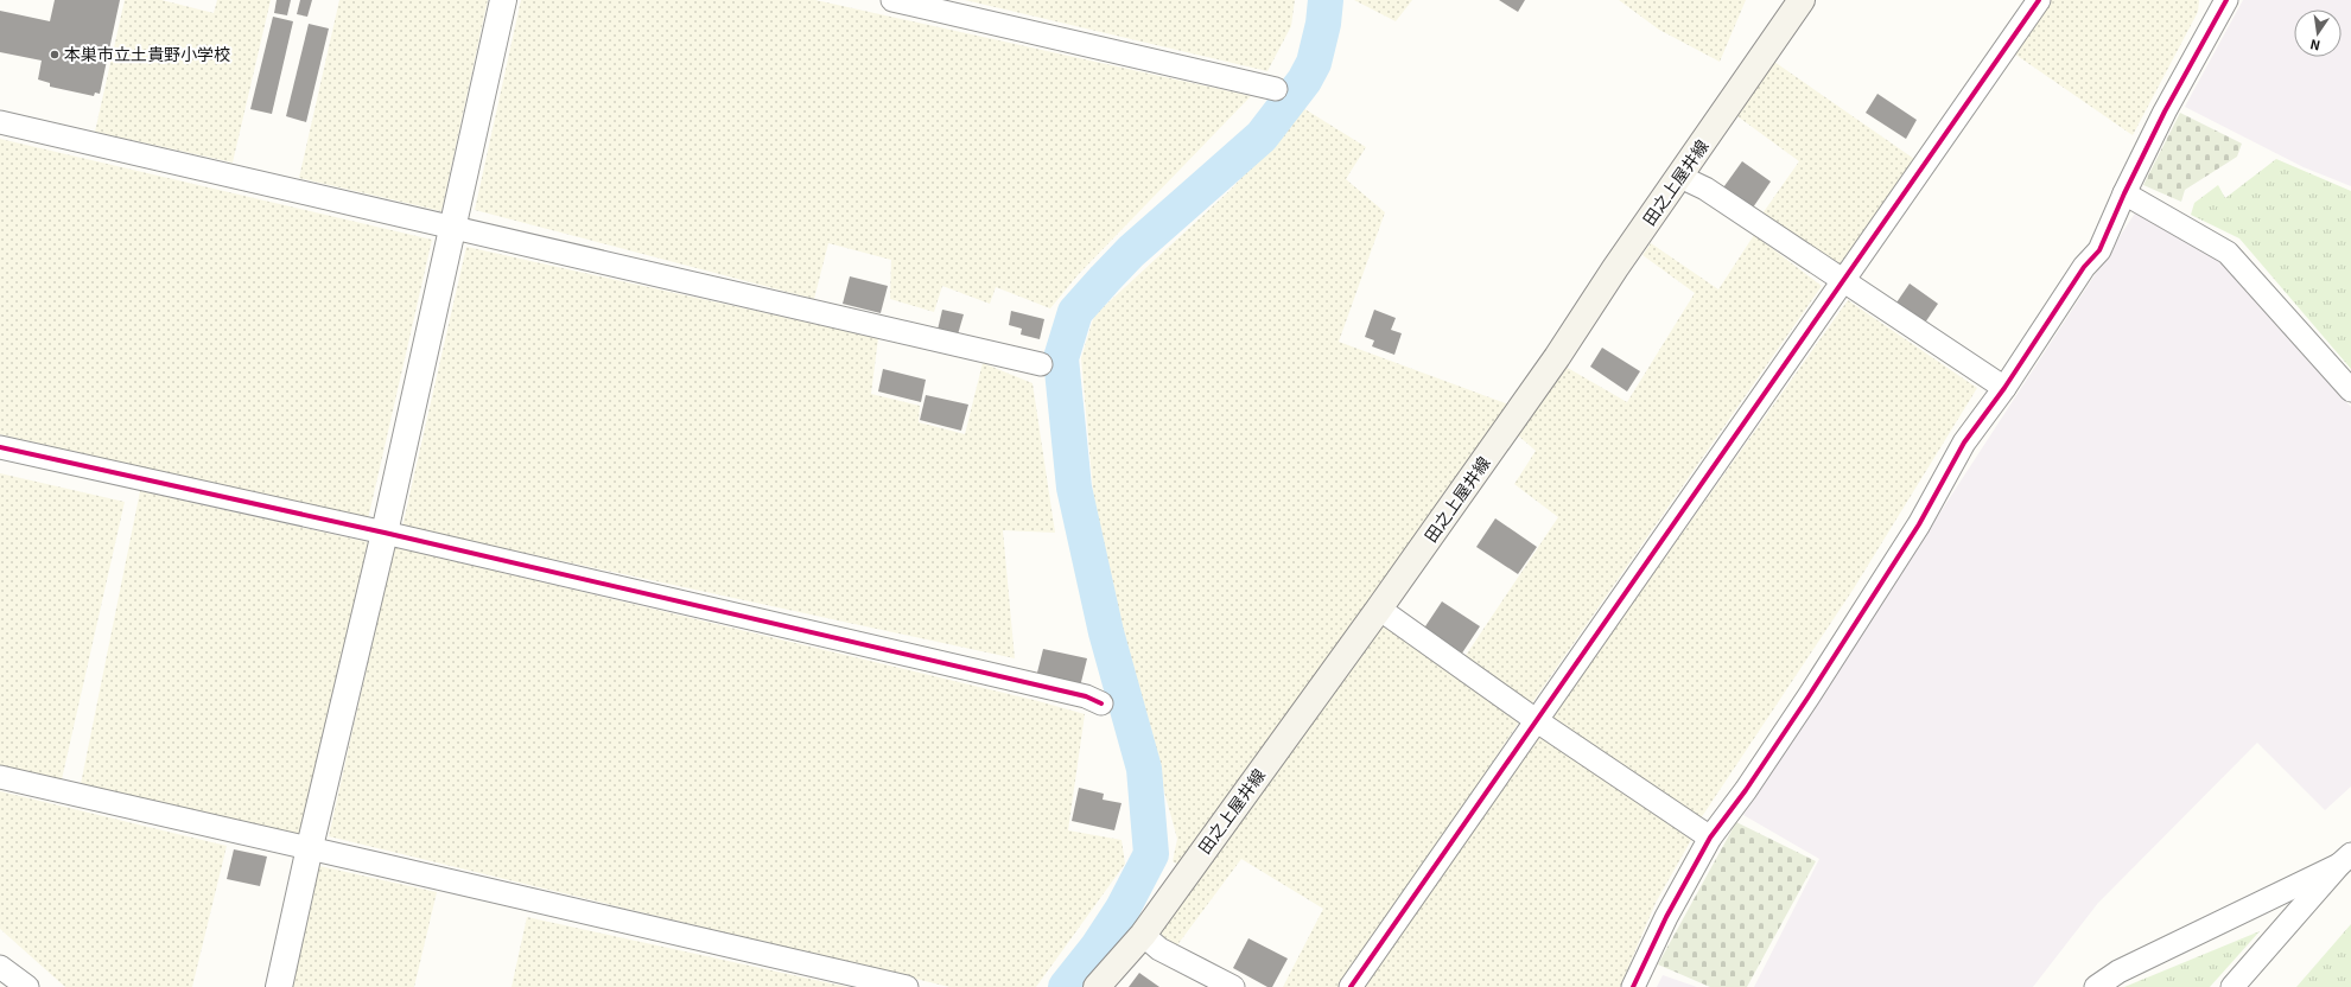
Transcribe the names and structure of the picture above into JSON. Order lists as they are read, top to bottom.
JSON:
{
  "streets": {
    "main road": ["田之上屋井線"]
  },
  "places": ["本巣市立土貴野小学校"],
  "north": "bottom"
}
